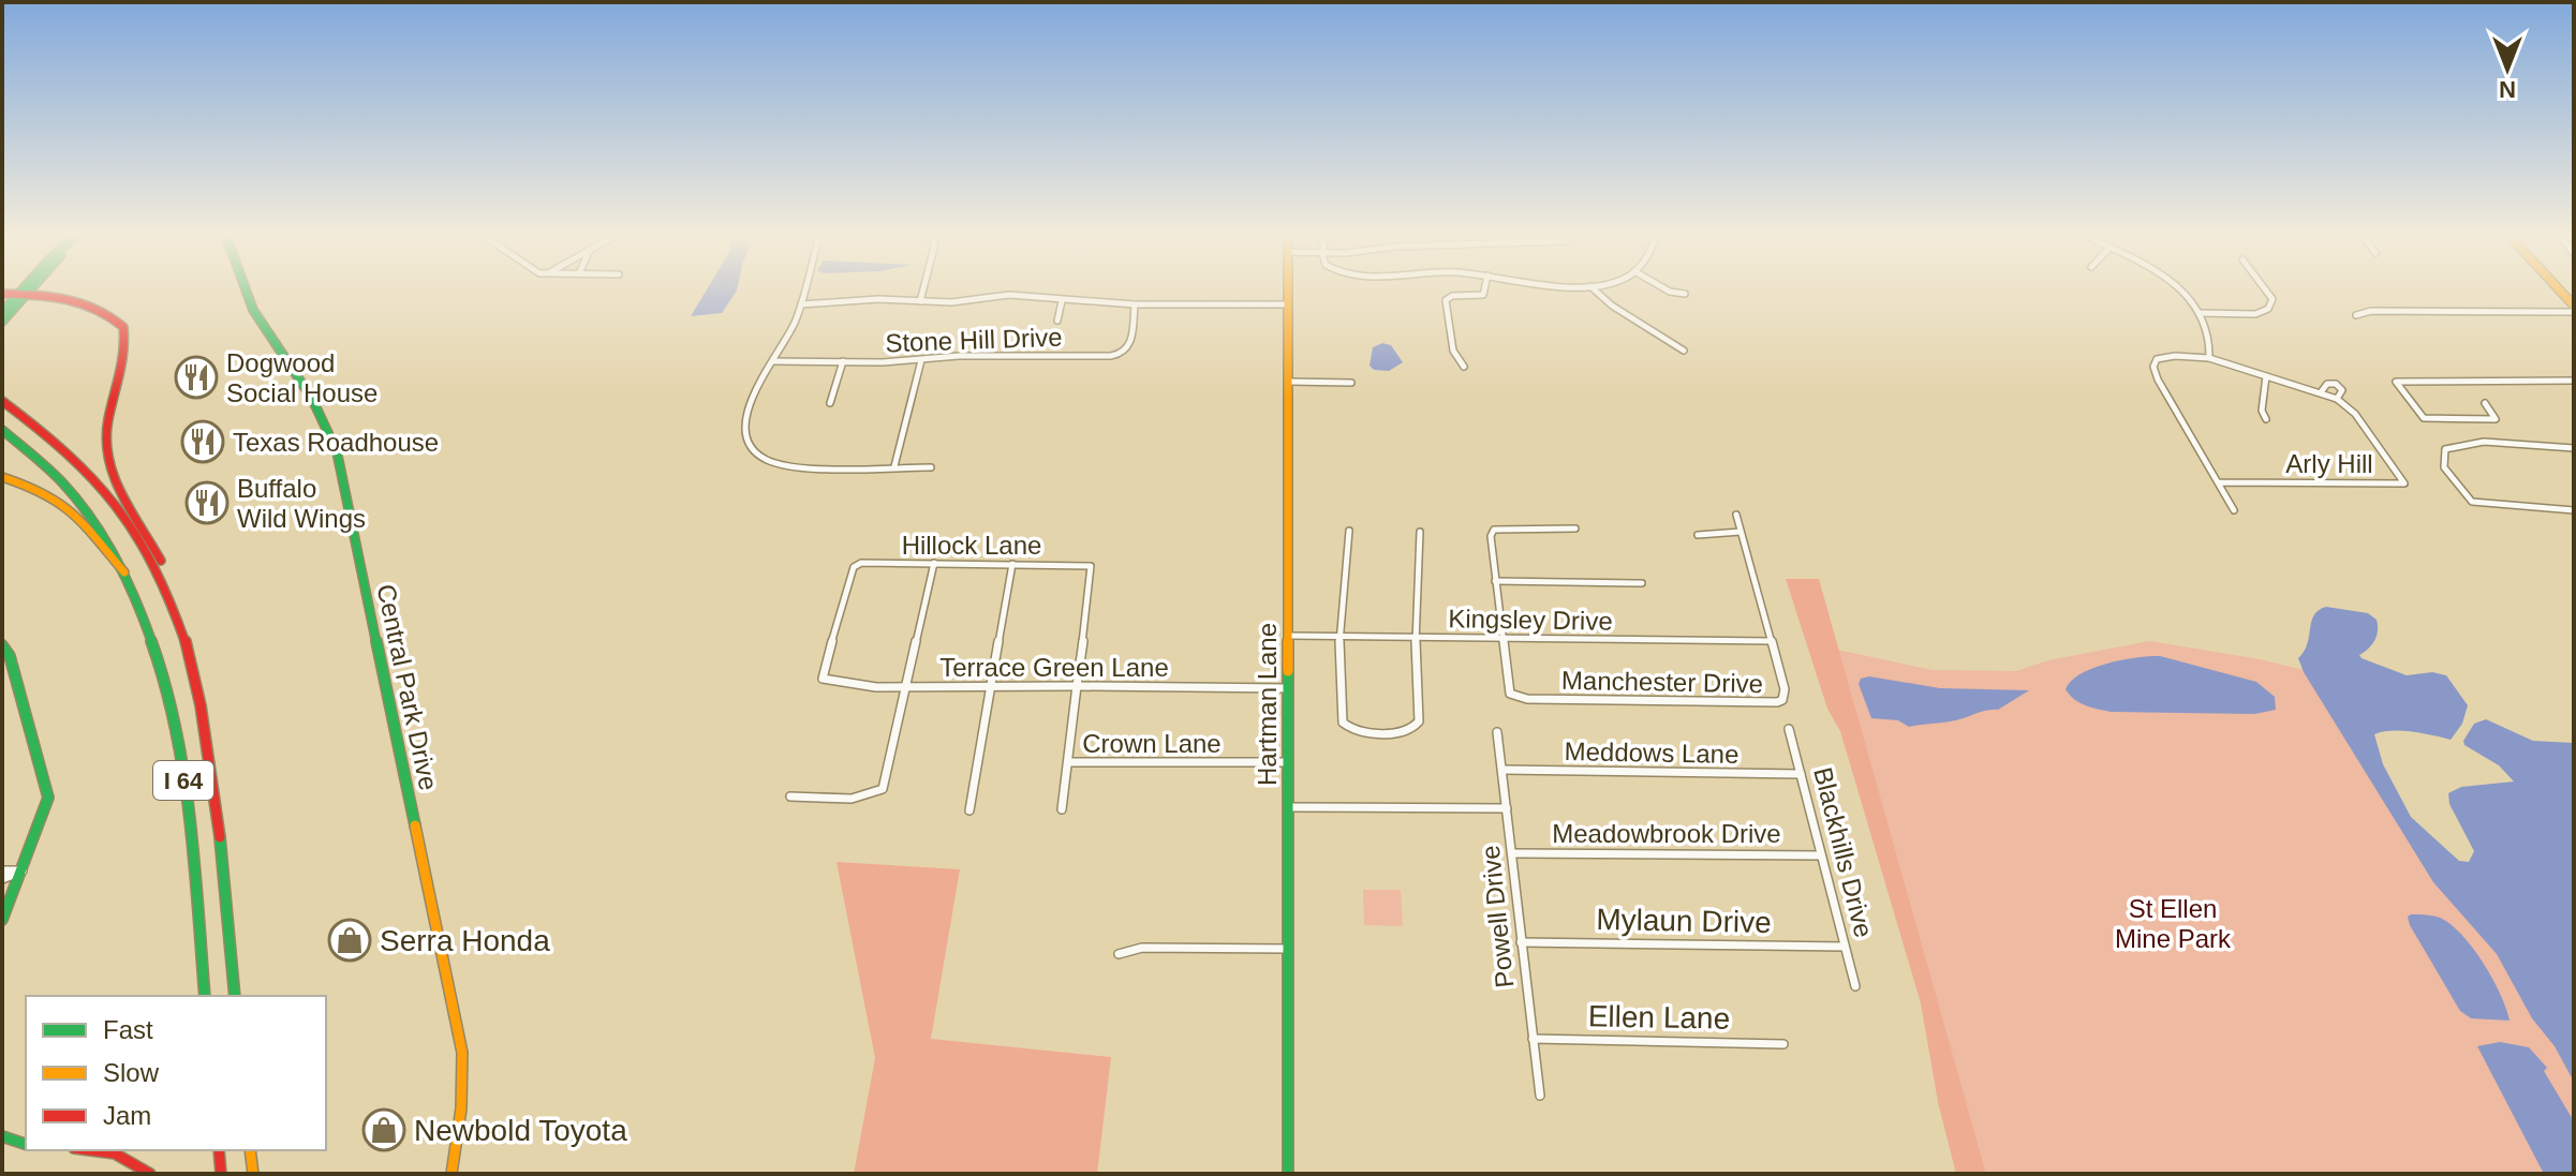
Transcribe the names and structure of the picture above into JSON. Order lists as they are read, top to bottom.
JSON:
{
  "streets": {
    "main road": ["Central Park Drive", "Hartman Lane", "I 64"],
    "street": [
      "Stone Hill Drive",
      "Arly Hill",
      "Hillock Lane",
      "Kingsley Drive",
      "Terrace Green Lane",
      "Manchester Drive",
      "Crown Lane",
      "Meddows Lane",
      "Meadowbrook Drive",
      "Blackhills Drive",
      "Powell Drive",
      "Mylaun Drive",
      "Ellen Lane"
    ]
  },
  "crossings": [
    ["Hillock Lane", "Terrace Green Lane"],
    ["Kingsley Drive", "Manchester Drive"],
    ["Kingsley Drive", "Hartman Lane"],
    ["Terrace Green Lane", "Hartman Lane"],
    ["Hartman Lane", "Crown Lane"],
    ["Meddows Lane", "Blackhills Drive"],
    ["Meddows Lane", "Powell Drive"],
    ["Meadowbrook Drive", "Blackhills Drive"],
    ["Meadowbrook Drive", "Powell Drive"],
    ["Blackhills Drive", "Mylaun Drive"],
    ["Powell Drive", "Mylaun Drive"],
    ["Powell Drive", "Ellen Lane"]
  ],
  "parks": ["St Ellen Mine Park"],
  "places": {
    "restaurant": ["Dogwood Social House", "Texas Roadhouse", "Buffalo Wild Wings"],
    "shop": ["Serra Honda", "Newbold Toyota"]
  },
  "legend": ["Fast", "Slow", "Jam"],
  "north": "bottom"
}
